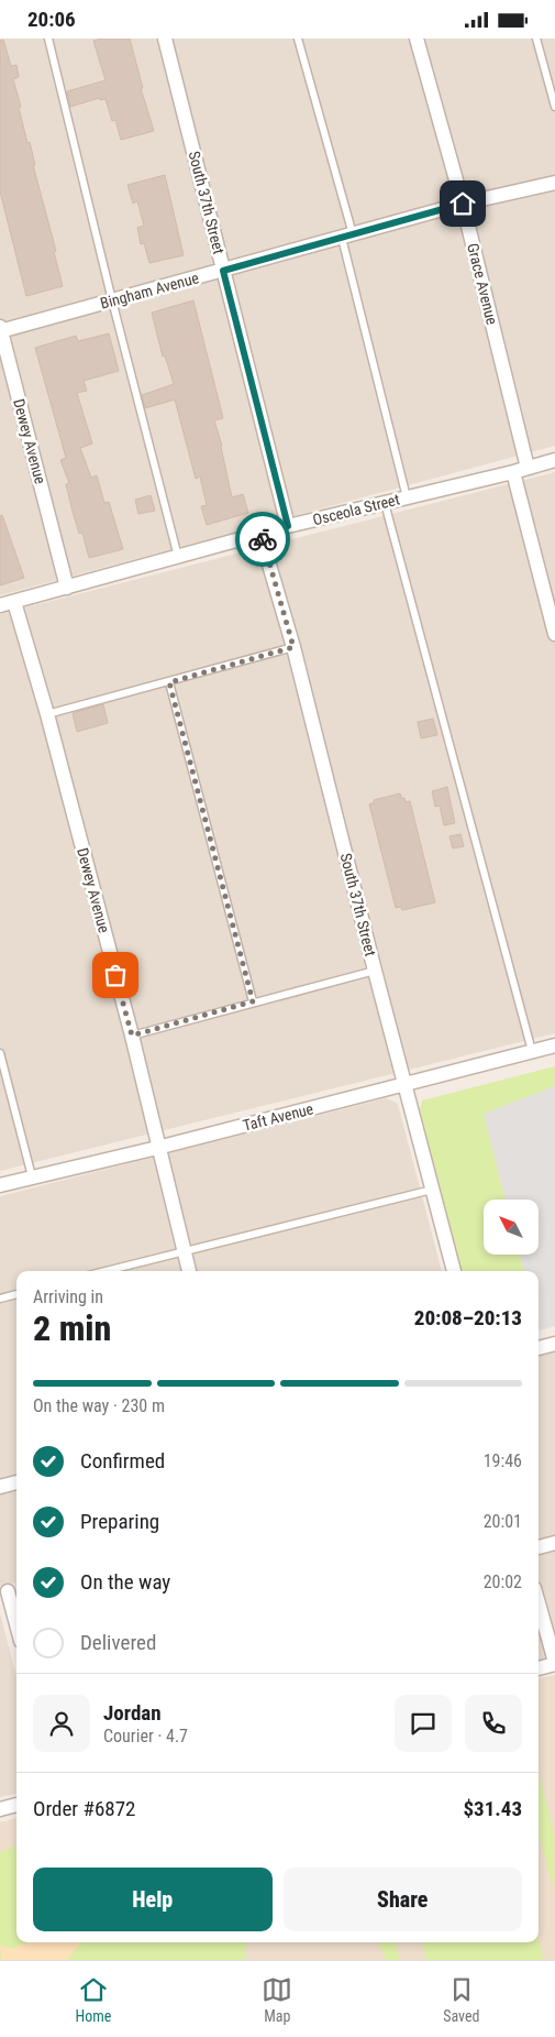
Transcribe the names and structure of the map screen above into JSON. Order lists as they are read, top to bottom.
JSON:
{
  "streets": {
    "street": [
      "South 37th Street",
      "Grace Avenue",
      "Bingham Avenue",
      "Dewey Avenue",
      "Osceola Street",
      "Taft Avenue"
    ]
  },
  "crossings": [
    ["South 37th Street", "Bingham Avenue"],
    ["South 37th Street", "Osceola Street"],
    ["South 37th Street", "Taft Avenue"],
    ["Grace Avenue", "Bingham Avenue"],
    ["Grace Avenue", "Osceola Street"],
    ["Bingham Avenue", "Dewey Avenue"],
    ["Dewey Avenue", "Osceola Street"],
    ["Dewey Avenue", "Taft Avenue"]
  ],
  "north": "top left",
  "page": {
    "status": "20:06",
    "heading": ["2 min", "Arriving in", "20:08–20:13"],
    "panel": [
      "Jordan",
      "Courier · 4.7",
      "Order #6872",
      "$31.43"
    ],
    "bar": "On the way · 230 m",
    "list": [
      ["Confirmed", "19:46"],
      ["Preparing", "20:01"],
      ["On the way", "20:02"],
      "Delivered"
    ],
    "buttons": ["Help", "Share"],
    "tabs": ["Home", "Map", "Saved"]
  }
}
